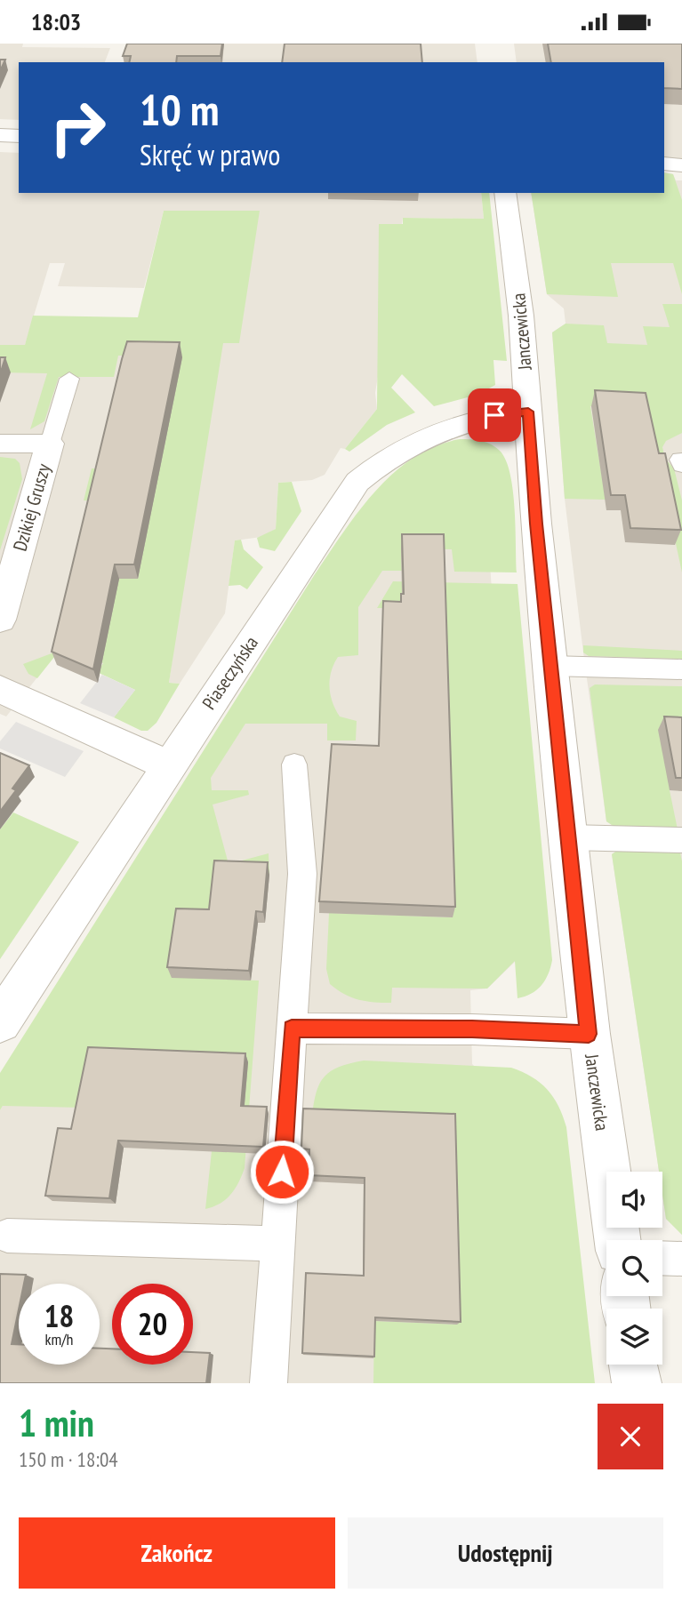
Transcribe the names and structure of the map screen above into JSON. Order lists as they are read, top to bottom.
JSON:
{
  "streets": {
    "street": ["Janczewicka", "Dzikiej Gruszy", "Piaseczyńska"]
  },
  "crossings": [
    ["Janczewicka", "Piaseczyńska"]
  ],
  "page": {
    "status": "18:03",
    "turn": ["10 m", "Skręć w prawo"],
    "speed": "18 km/h",
    "limit": "20",
    "heading": ["1 min", "150 m · 18:04"],
    "buttons": ["Zakończ", "Udostępnij"]
  }
}
